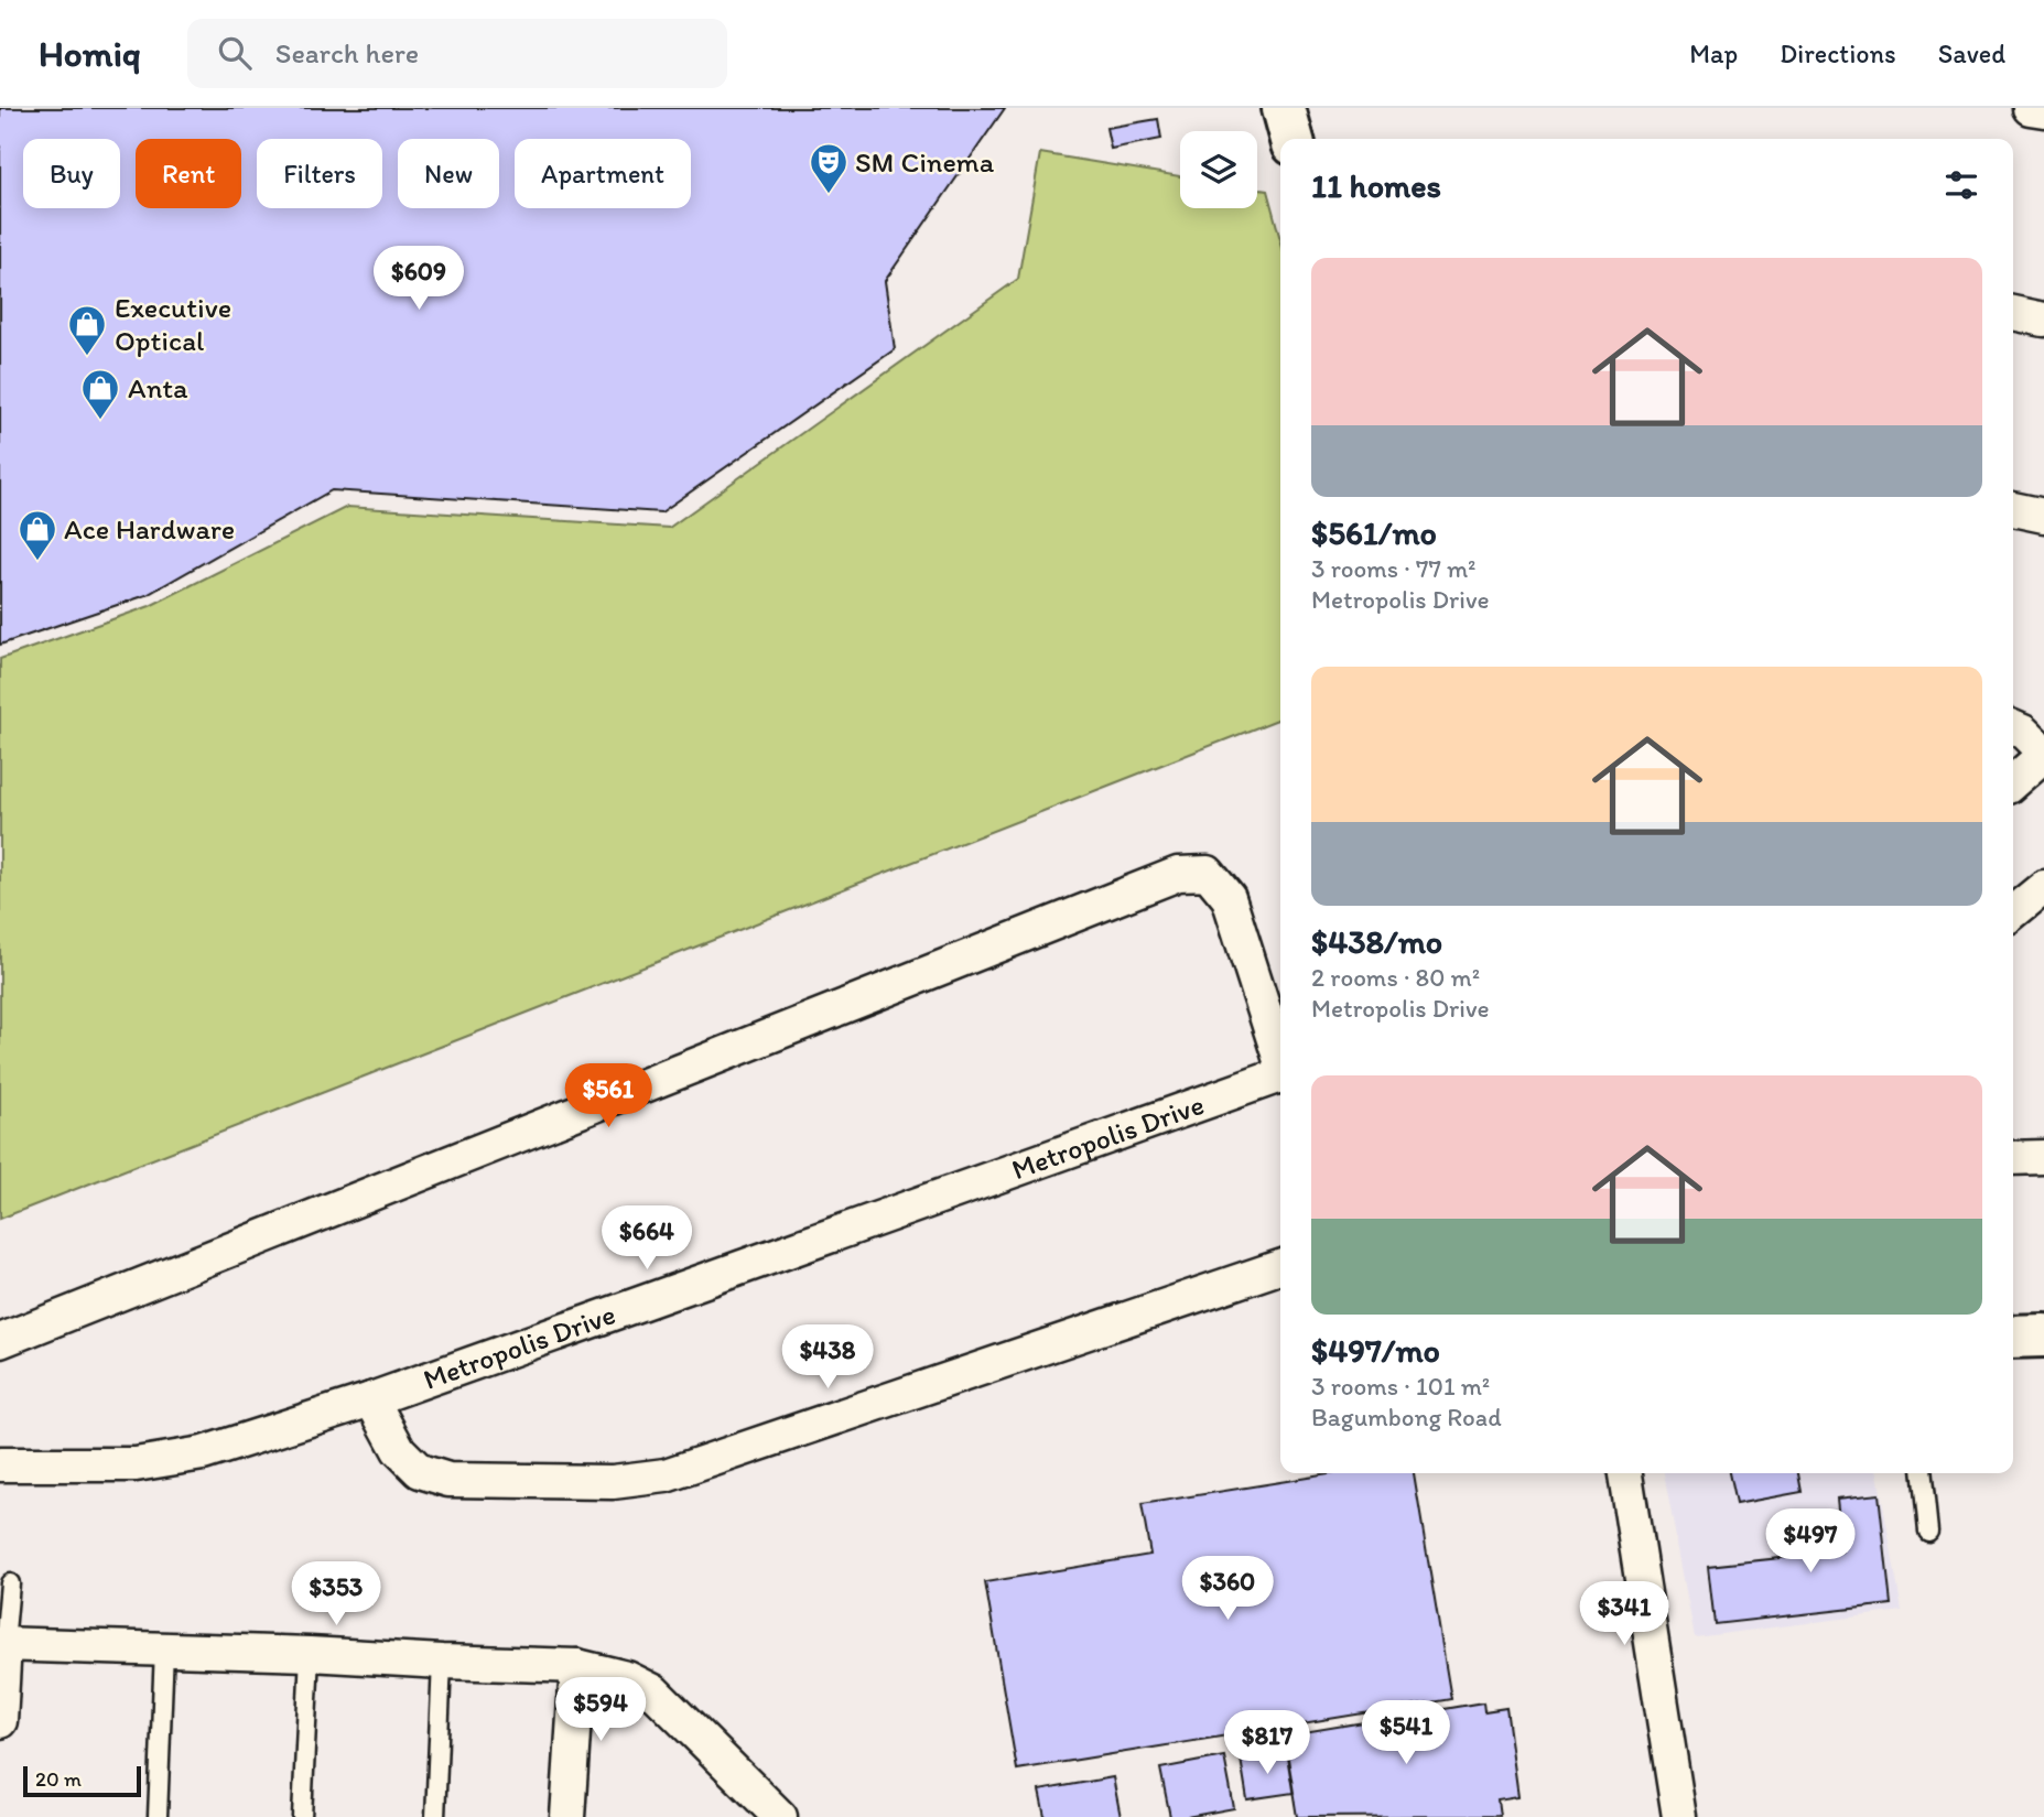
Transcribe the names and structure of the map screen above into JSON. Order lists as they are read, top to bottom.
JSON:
{
  "streets": {
    "street": ["Metropolis Drive"]
  },
  "places": {
    "theatre": ["SM Cinema"],
    "shop": ["Executive Optical", "Anta", "Ace Hardware"]
  },
  "scale_bar": "20 m",
  "page": {
    "header": "Homiq",
    "search": "Search here",
    "nav": ["Map", "Directions", "Saved"],
    "chip": [
      "Buy",
      "Rent",
      "Filters",
      "New",
      "Apartment"
    ],
    "heading": "11 homes",
    "list": [
      {
        "name": "$561/mo",
        "note": "3 rooms · 77 m² · Metropolis Drive"
      },
      {
        "name": "$438/mo",
        "note": "2 rooms · 80 m² · Metropolis Drive"
      },
      {
        "name": "$497/mo",
        "note": "3 rooms · 101 m² · Bagumbong Road"
      }
    ],
    "price": [
      "$609",
      "$561",
      "$664",
      "$438",
      "$497",
      "$360",
      "$353",
      "$341",
      "$594",
      "$541",
      "$817"
    ],
    "scale": "20 m"
  }
}
